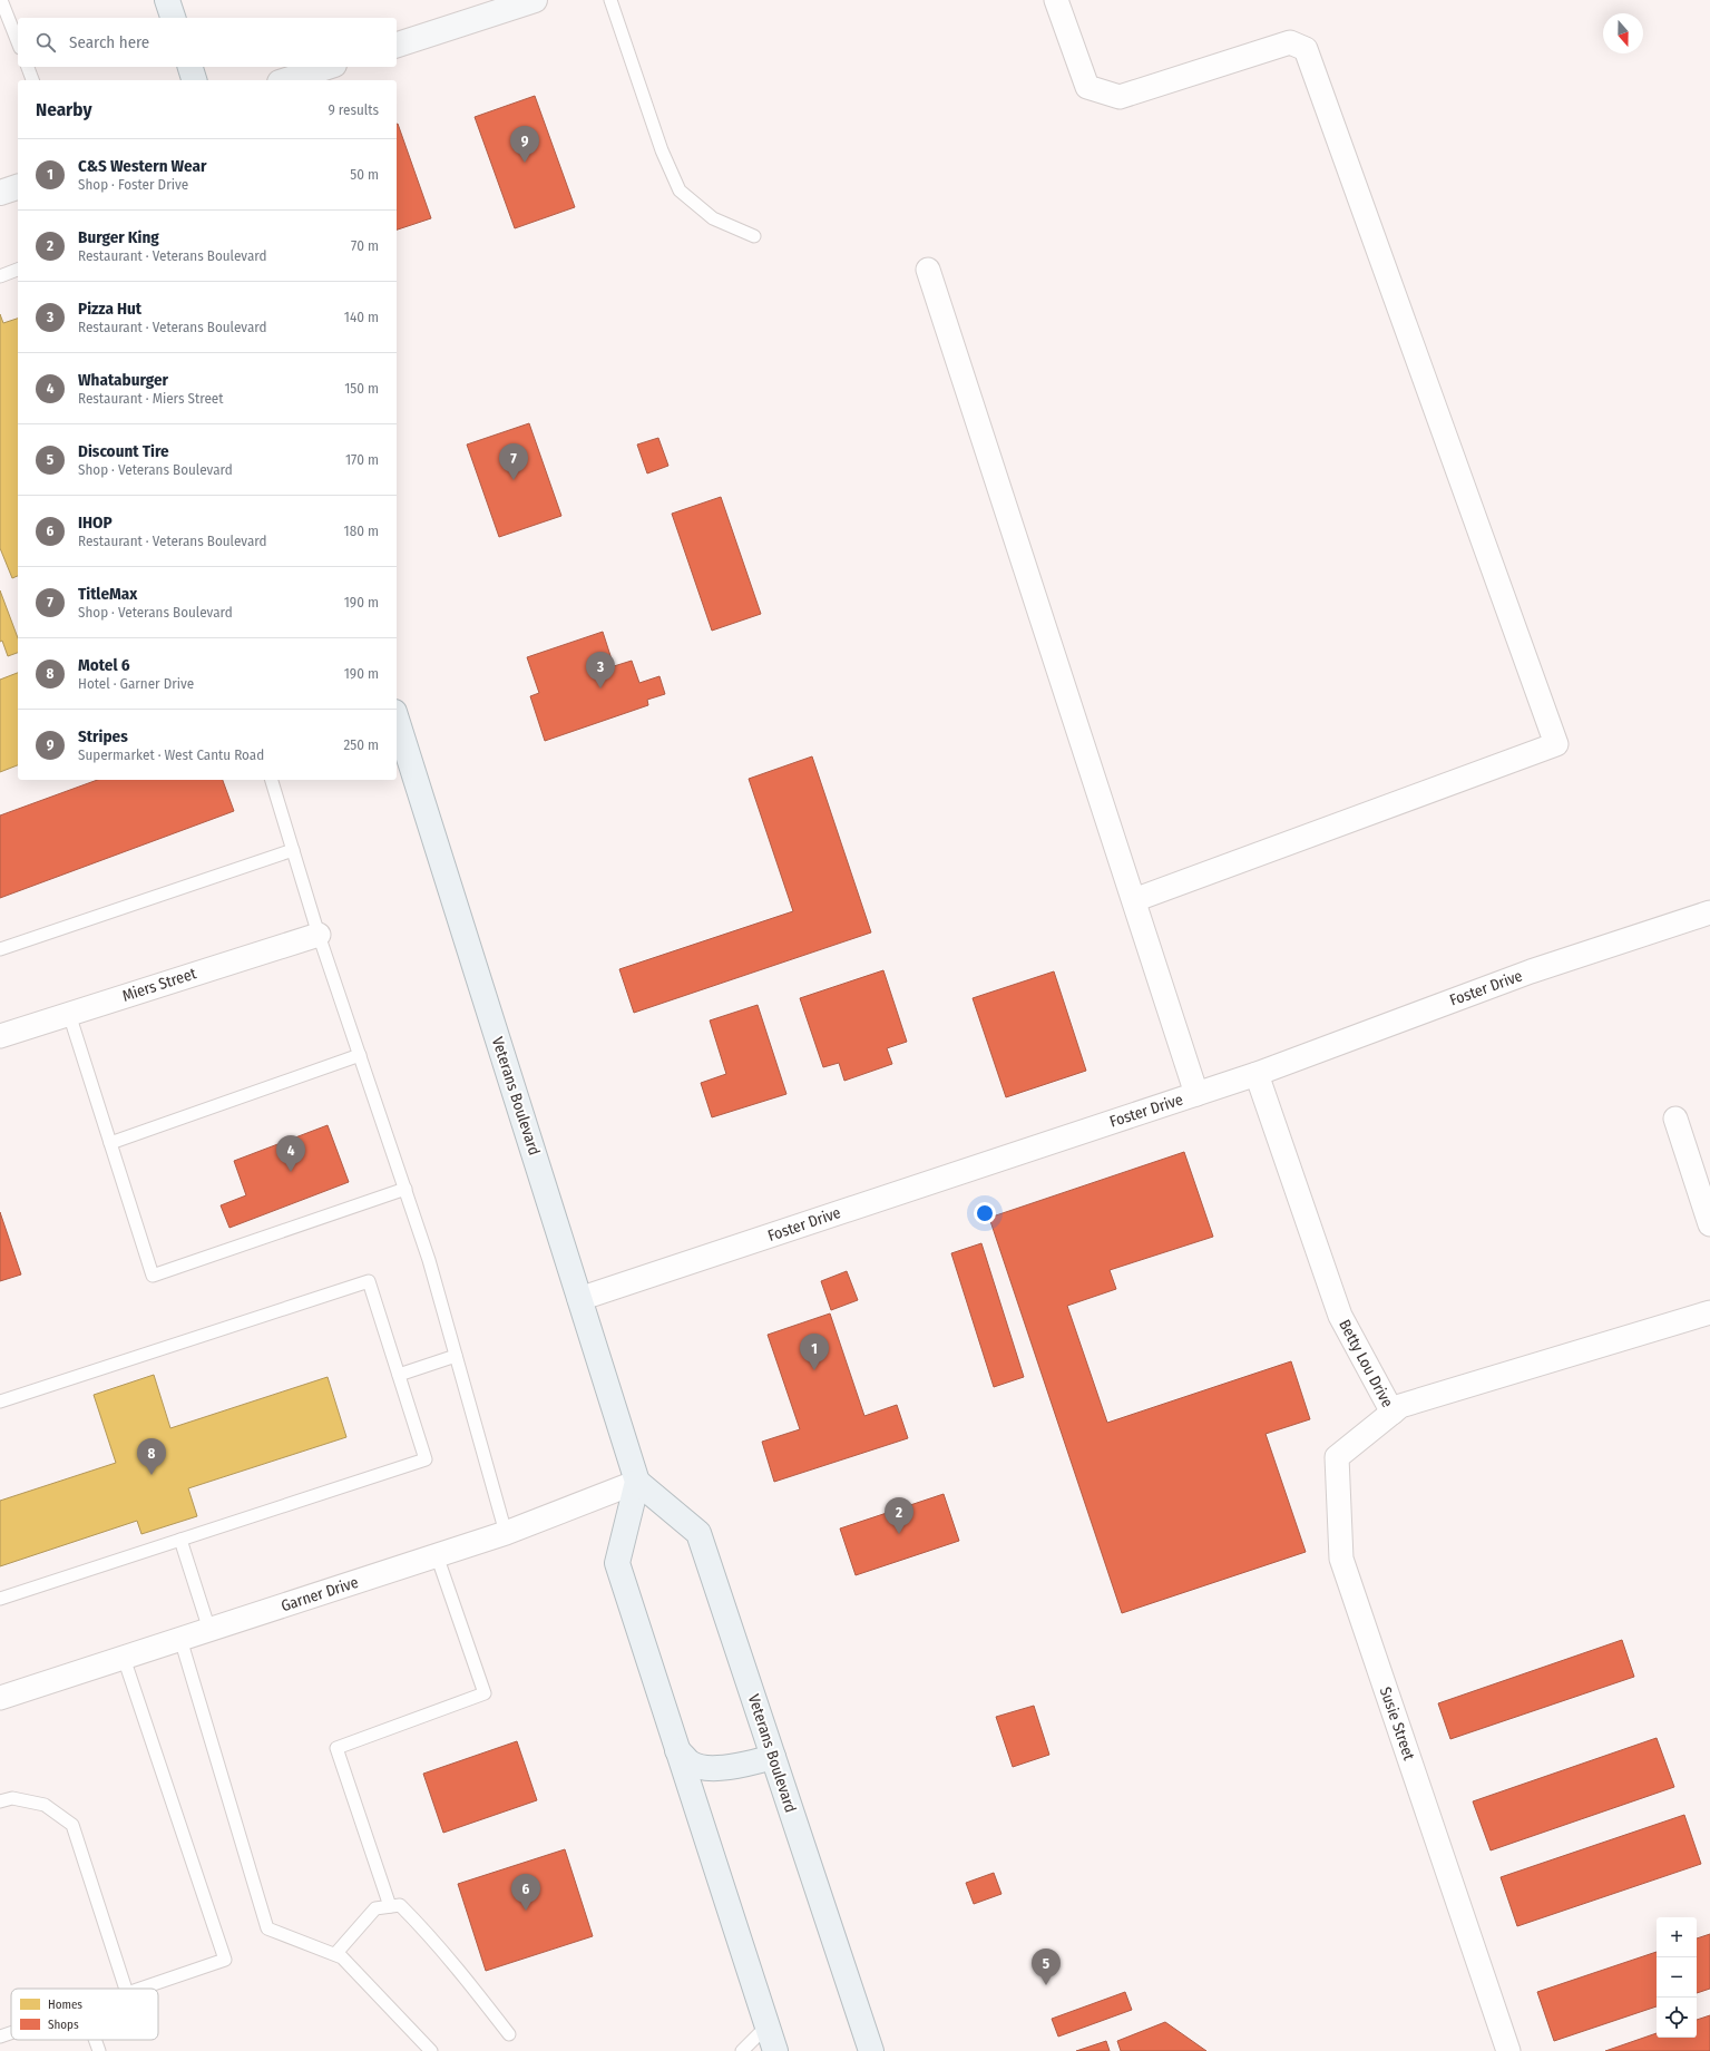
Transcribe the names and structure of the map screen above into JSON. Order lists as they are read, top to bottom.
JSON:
{
  "streets": {
    "main road": ["Veterans Boulevard"],
    "street": [
      "Miers Street",
      "Foster Drive",
      "Betty Lou Drive",
      "Garner Drive",
      "Susie Street"
    ]
  },
  "crossings": [
    ["Foster Drive", "Veterans Boulevard"],
    ["Foster Drive", "Betty Lou Drive"],
    ["Veterans Boulevard", "Garner Drive"],
    ["Betty Lou Drive", "Susie Street"]
  ],
  "legend": ["Homes", "Shops"],
  "north": "bottom",
  "page": {
    "search": "Search here",
    "heading": ["Nearby", "9 results"],
    "pins": [
      "9",
      "7",
      "3",
      "4",
      "1",
      "8",
      "2",
      "6",
      "5"
    ],
    "list": [
      {
        "mark": "1",
        "name": "C&S Western Wear",
        "note": "Shop · Foster Drive",
        "value": "50 m"
      },
      {
        "mark": "2",
        "name": "Burger King",
        "note": "Restaurant · Veterans Boulevard",
        "value": "70 m"
      },
      {
        "mark": "3",
        "name": "Pizza Hut",
        "note": "Restaurant · Veterans Boulevard",
        "value": "140 m"
      },
      {
        "mark": "4",
        "name": "Whataburger",
        "note": "Restaurant · Miers Street",
        "value": "150 m"
      },
      {
        "mark": "5",
        "name": "Discount Tire",
        "note": "Shop · Veterans Boulevard",
        "value": "170 m"
      },
      {
        "mark": "6",
        "name": "IHOP",
        "note": "Restaurant · Veterans Boulevard",
        "value": "180 m"
      },
      {
        "mark": "7",
        "name": "TitleMax",
        "note": "Shop · Veterans Boulevard",
        "value": "190 m"
      },
      {
        "mark": "8",
        "name": "Motel 6",
        "note": "Hotel · Garner Drive",
        "value": "190 m"
      },
      {
        "mark": "9",
        "name": "Stripes",
        "note": "Supermarket · West Cantu Road",
        "value": "250 m"
      }
    ],
    "map_buttons": ["+", "−"]
  }
}
